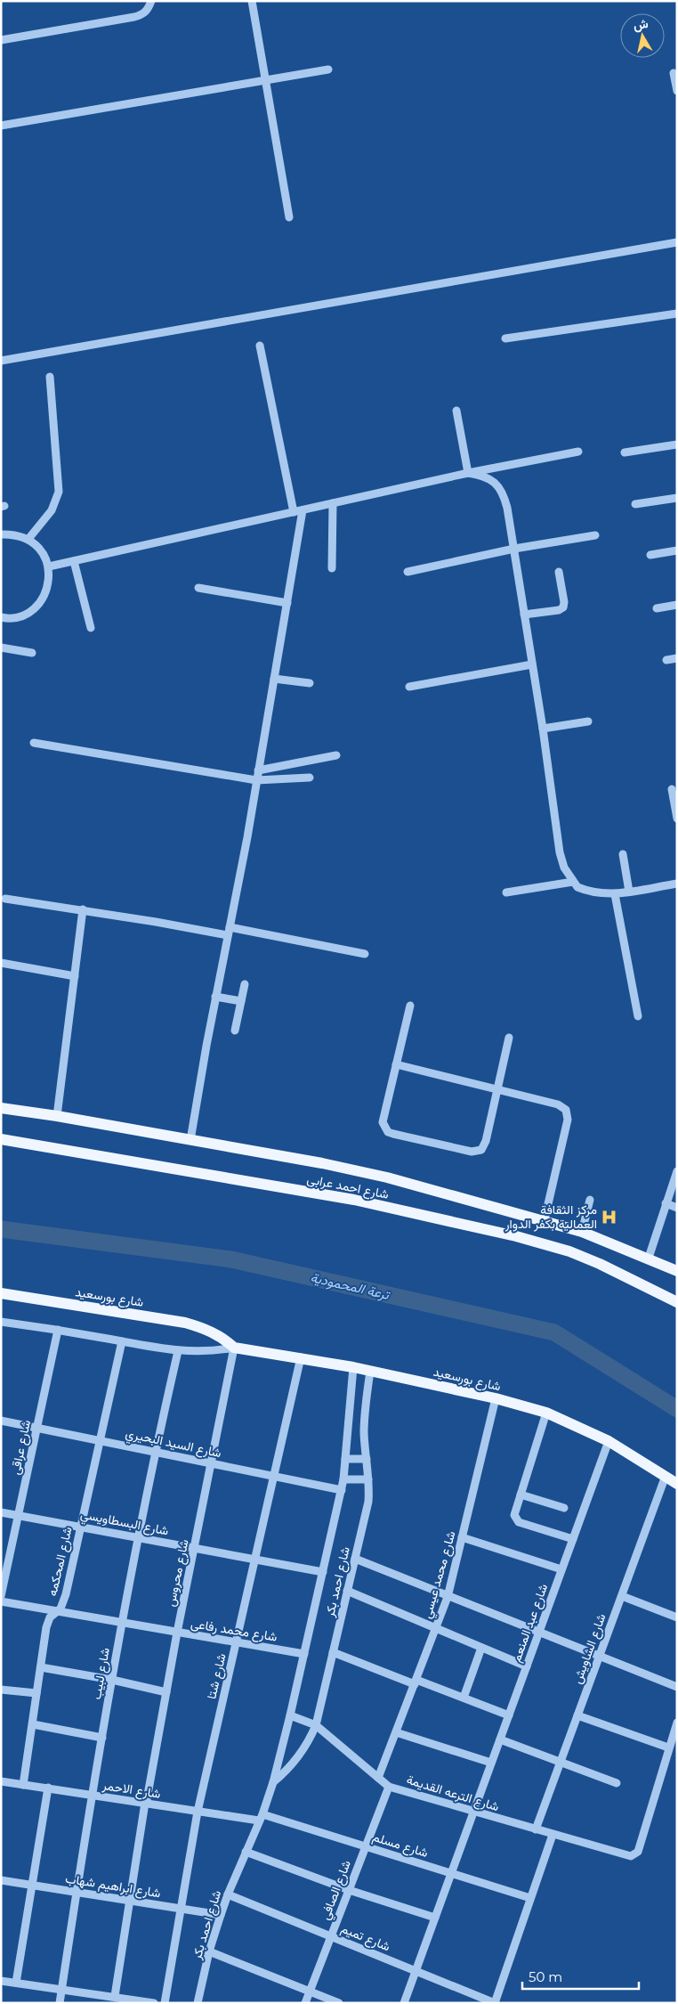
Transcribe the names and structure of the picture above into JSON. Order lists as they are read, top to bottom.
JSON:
{
  "streets": {
    "main road": ["شارع احمد عرابى", "شارع بورسعيد"],
    "street": [
      "شارع السيد البحيري",
      "شارع عراقى",
      "شارع البسطاويسي",
      "شارع المحكمه",
      "شارع محروس",
      "شارع محمد عيسي",
      "شارع احمد بكر",
      "شارع عبد المنعم",
      "شارع محمد رفاعى",
      "شارع الشاويش",
      "شارع لبيب",
      "شارع شتا",
      "شارع الاحمر",
      "شارع الترعه القديمة",
      "شارع مسلم",
      "شارع ابراهيم شهاب",
      "شارع الصافي",
      "شارع تميم"
    ]
  },
  "crossings": [
    ["شارع بورسعيد", "شارع عراقى"],
    ["شارع بورسعيد", "شارع المحكمه"],
    ["شارع بورسعيد", "شارع محروس"],
    ["شارع بورسعيد", "شارع محمد عيسي"],
    ["شارع بورسعيد", "شارع احمد بكر"],
    ["شارع بورسعيد", "شارع عبد المنعم"],
    ["شارع بورسعيد", "شارع الشاويش"],
    ["شارع بورسعيد", "شارع لبيب"],
    ["شارع بورسعيد", "شارع شتا"],
    ["شارع السيد البحيري", "شارع عراقى"],
    ["شارع السيد البحيري", "شارع المحكمه"],
    ["شارع السيد البحيري", "شارع محروس"],
    ["شارع السيد البحيري", "شارع احمد بكر"],
    ["شارع السيد البحيري", "شارع لبيب"],
    ["شارع السيد البحيري", "شارع شتا"],
    ["شارع عراقى", "شارع البسطاويسي"],
    ["شارع البسطاويسي", "شارع المحكمه"],
    ["شارع البسطاويسي", "شارع محروس"],
    ["شارع البسطاويسي", "شارع احمد بكر"],
    ["شارع البسطاويسي", "شارع لبيب"],
    ["شارع البسطاويسي", "شارع شتا"],
    ["شارع المحكمه", "شارع محمد رفاعى"],
    ["شارع المحكمه", "شارع الاحمر"],
    ["شارع محروس", "شارع محمد رفاعى"],
    ["شارع محروس", "شارع الاحمر"],
    ["شارع محروس", "شارع ابراهيم شهاب"],
    ["شارع محمد عيسي", "شارع الترعه القديمة"],
    ["شارع احمد بكر", "شارع محمد رفاعى"],
    ["شارع احمد بكر", "شارع الاحمر"],
    ["شارع احمد بكر", "شارع الترعه القديمة"],
    ["شارع احمد بكر", "شارع مسلم"],
    ["شارع احمد بكر", "شارع ابراهيم شهاب"],
    ["شارع احمد بكر", "شارع تميم"],
    ["شارع عبد المنعم", "شارع الترعه القديمة"],
    ["شارع عبد المنعم", "شارع مسلم"],
    ["شارع عبد المنعم", "شارع تميم"],
    ["شارع محمد رفاعى", "شارع لبيب"],
    ["شارع محمد رفاعى", "شارع شتا"],
    ["شارع الشاويش", "شارع الترعه القديمة"],
    ["شارع لبيب", "شارع الاحمر"],
    ["شارع لبيب", "شارع ابراهيم شهاب"],
    ["شارع شتا", "شارع الاحمر"],
    ["شارع شتا", "شارع ابراهيم شهاب"],
    ["شارع الاحمر", "شارع مسلم"],
    ["شارع الترعه القديمة", "شارع الصافي"],
    ["شارع مسلم", "شارع الصافي"],
    ["شارع الصافي", "شارع تميم"]
  ],
  "water": ["ترعة المحمودية"],
  "places": {
    "hospital": ["مركز الثقافة العمالية بكفر الدوار"]
  },
  "scale_bar": "50 m",
  "north": "top"
}
